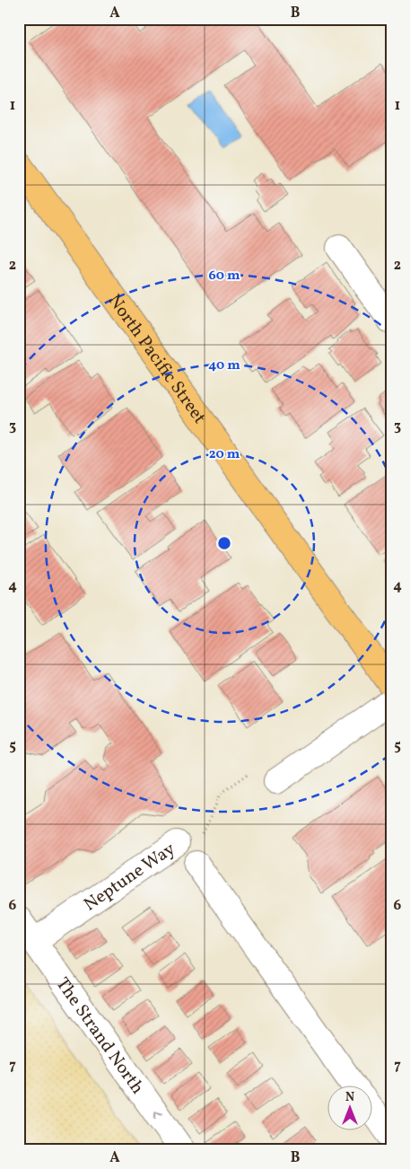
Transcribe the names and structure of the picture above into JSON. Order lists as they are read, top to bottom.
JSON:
{
  "streets": {
    "main road": ["North Pacific Street"],
    "street": ["Neptune Way", "The Strand North"]
  },
  "crossings": [
    ["Neptune Way", "The Strand North"]
  ],
  "north": "top",
  "grid": {
    "columns": ["A", "B"],
    "rows": [
      "1",
      "2",
      "3",
      "4",
      "5",
      "6",
      "7"
    ]
  },
  "rings": ["60 m", "40 m", "20 m"]
}
